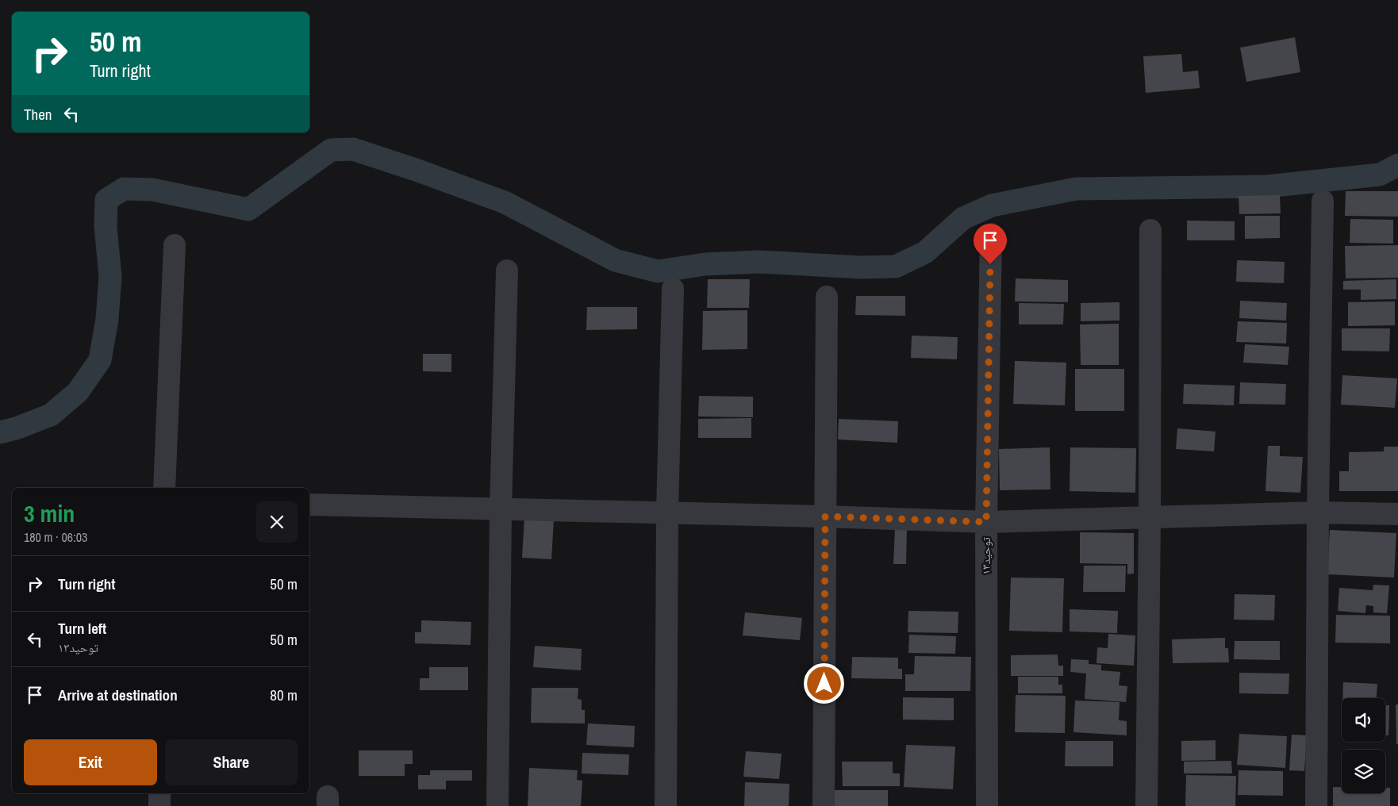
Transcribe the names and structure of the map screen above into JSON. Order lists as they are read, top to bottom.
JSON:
{
  "streets": {
    "street": ["توحید۱۳"]
  },
  "page": {
    "turn": ["50 m", "Turn right"],
    "then": "Then",
    "heading": ["3 min", "180 m · 06:03"],
    "list": [
      {
        "name": "Turn right",
        "value": "50 m"
      },
      {
        "name": "Turn left",
        "note": "توحید۱۳",
        "value": "50 m"
      },
      {
        "name": "Arrive at destination",
        "value": "80 m"
      }
    ],
    "buttons": ["Exit", "Share"]
  }
}
